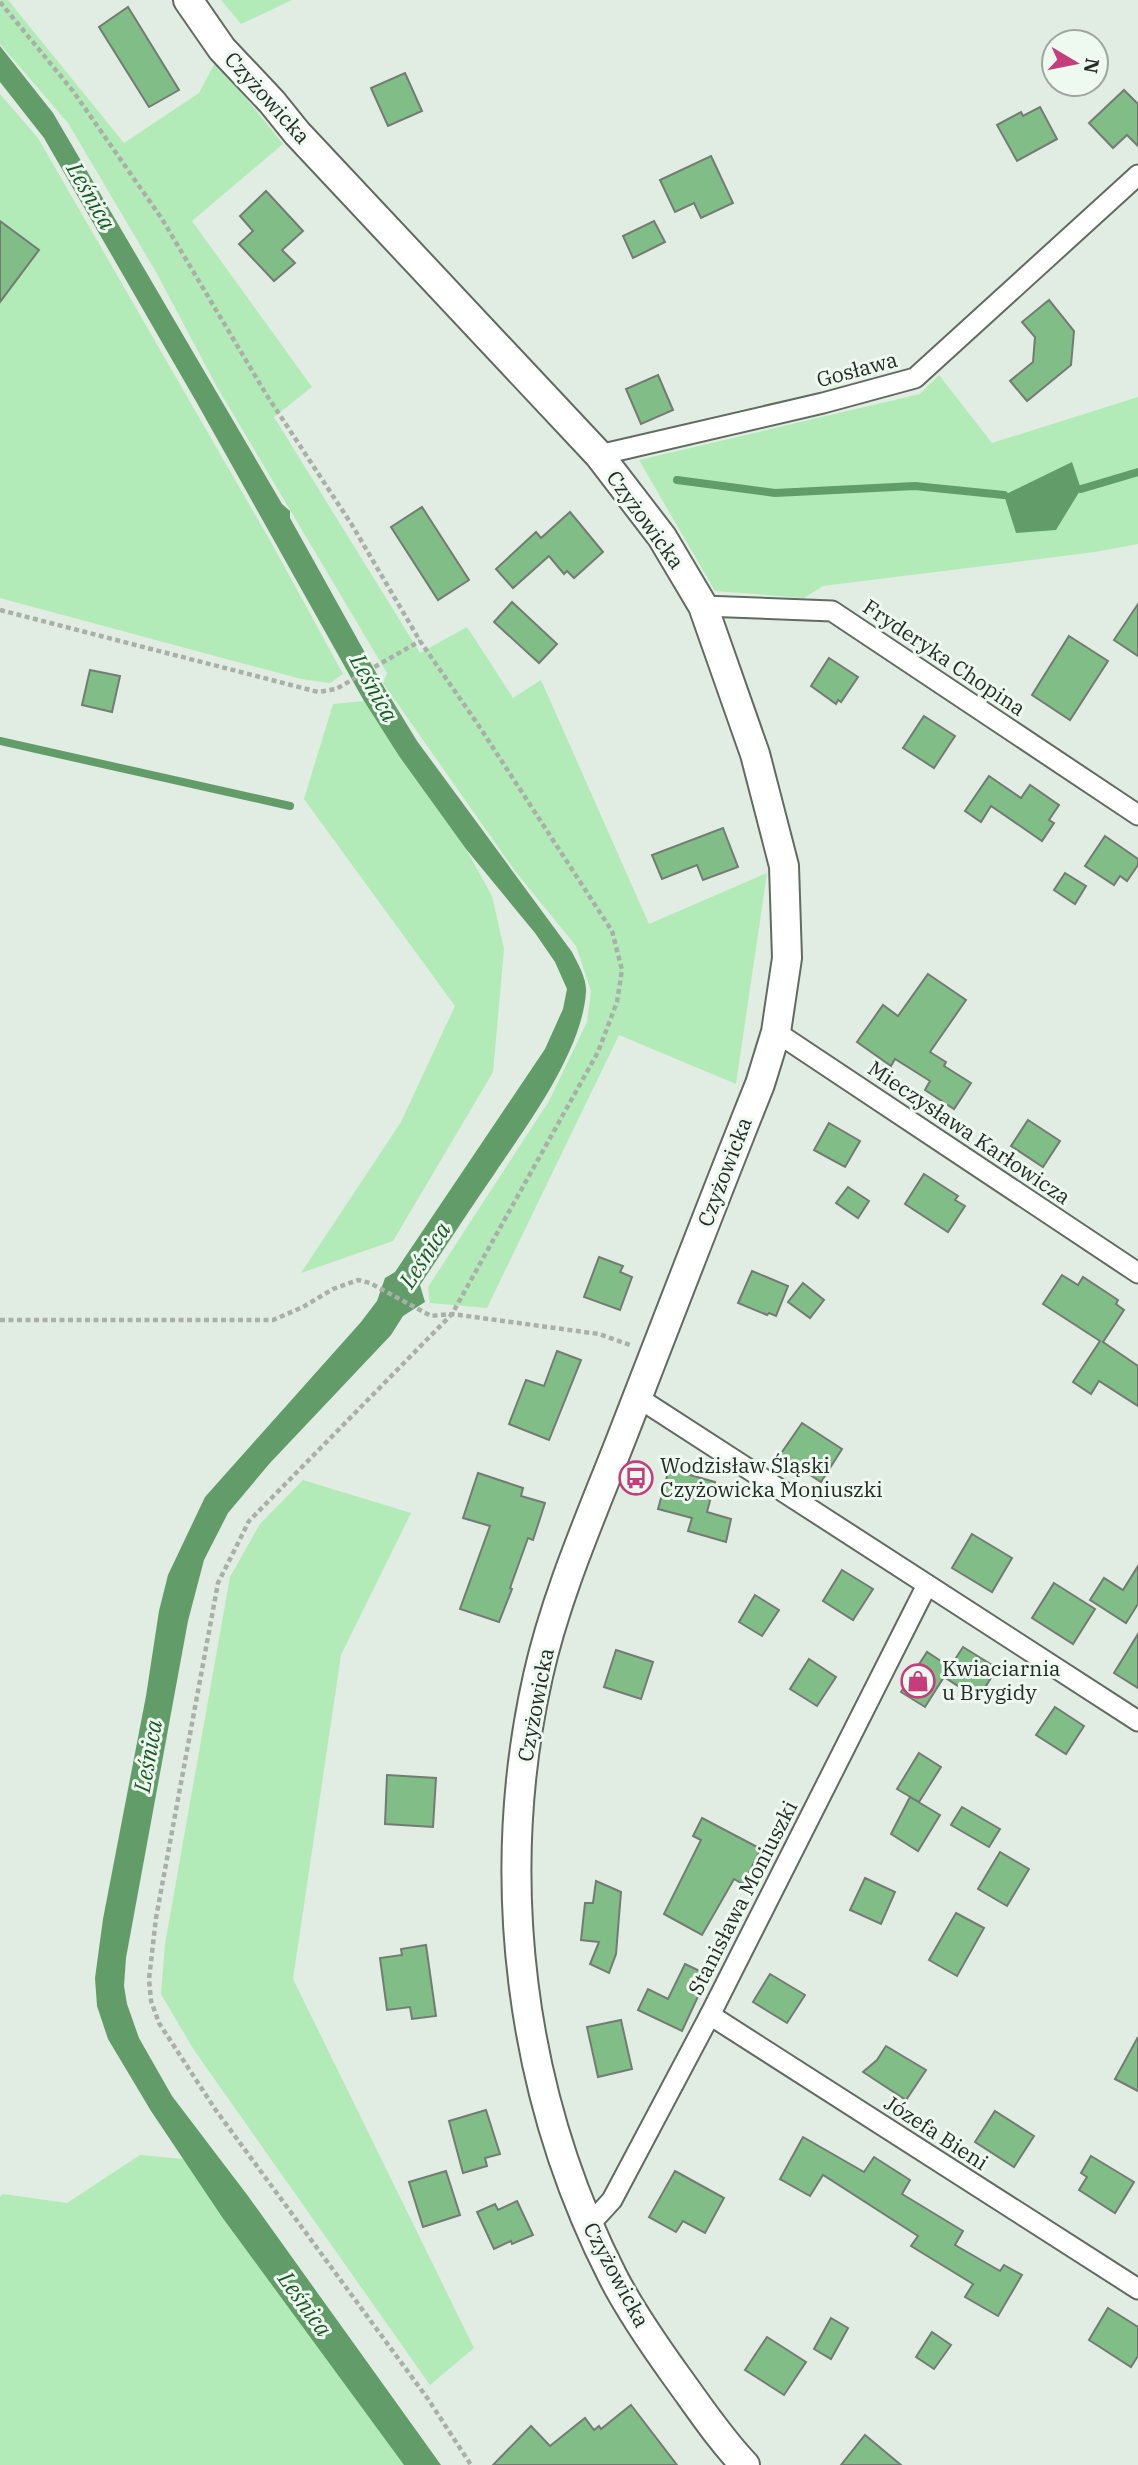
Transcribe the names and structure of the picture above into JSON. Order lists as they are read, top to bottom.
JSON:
{
  "streets": {
    "street": [
      "Czyżowicka",
      "Gosława",
      "Fryderyka Chopina",
      "Mieczysława Karłowicza",
      "Stanisława Moniuszki",
      "Józefa Bieni"
    ]
  },
  "crossings": [
    ["Czyżowicka", "Gosława"],
    ["Czyżowicka", "Fryderyka Chopina"],
    ["Czyżowicka", "Mieczysława Karłowicza"],
    ["Czyżowicka", "Stanisława Moniuszki"],
    ["Stanisława Moniuszki", "Józefa Bieni"]
  ],
  "water": ["Leśnica"],
  "places": {
    "bus stop": ["Wodzisław Śląski Czyżowicka Moniuszki"],
    "shop": ["Kwiaciarnia u Brygidy"]
  },
  "north": "right"
}
